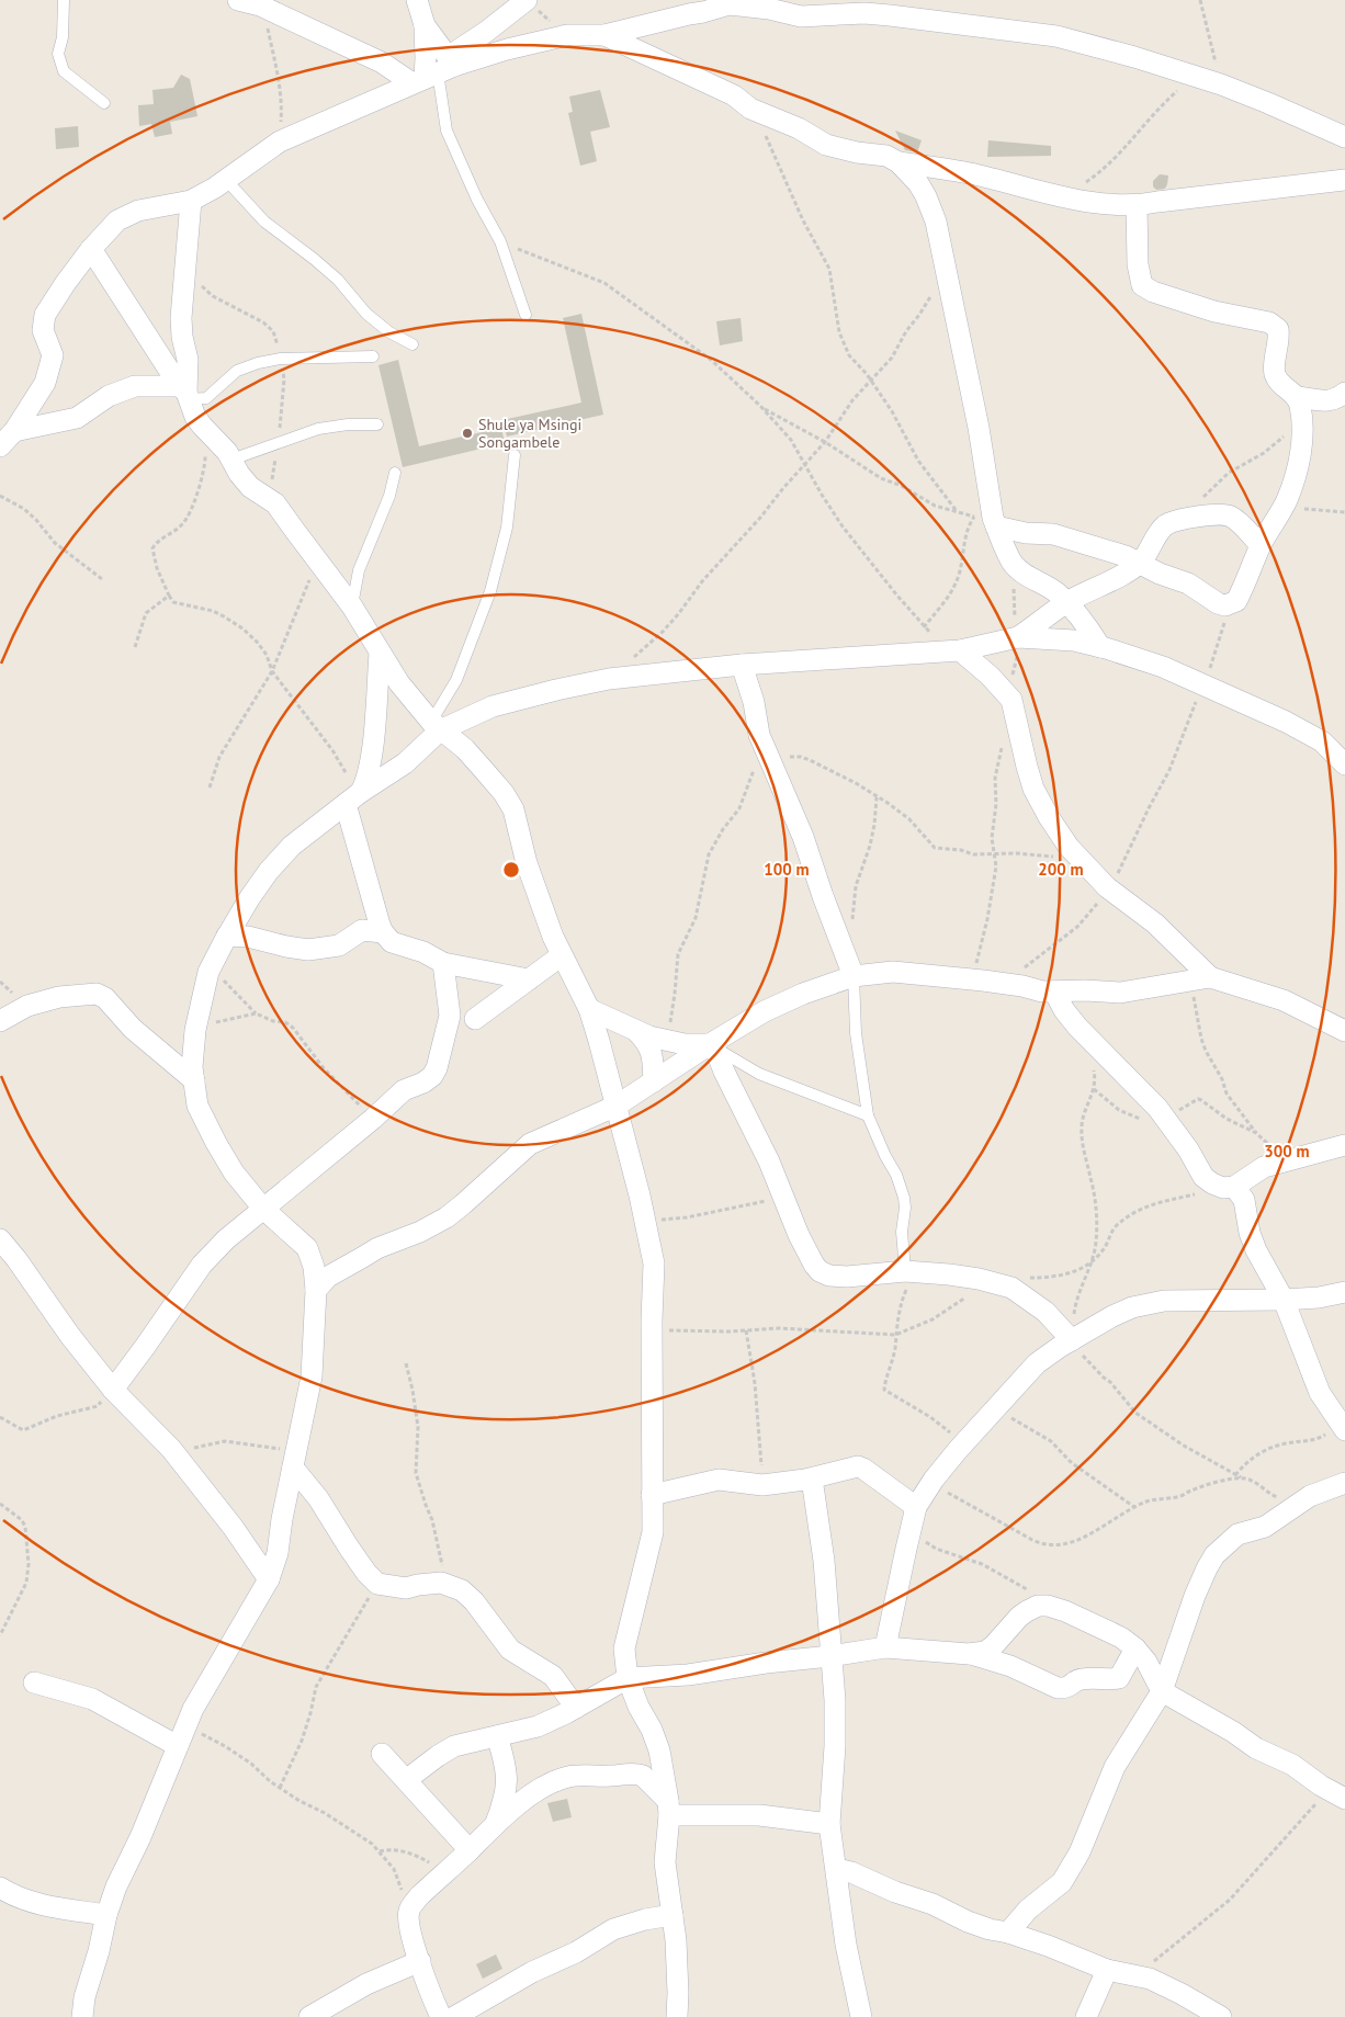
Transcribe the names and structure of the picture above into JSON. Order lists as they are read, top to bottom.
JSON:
{
  "places": ["Shule ya Msingi Songambele"],
  "rings": ["100 m", "200 m", "300 m"]
}
